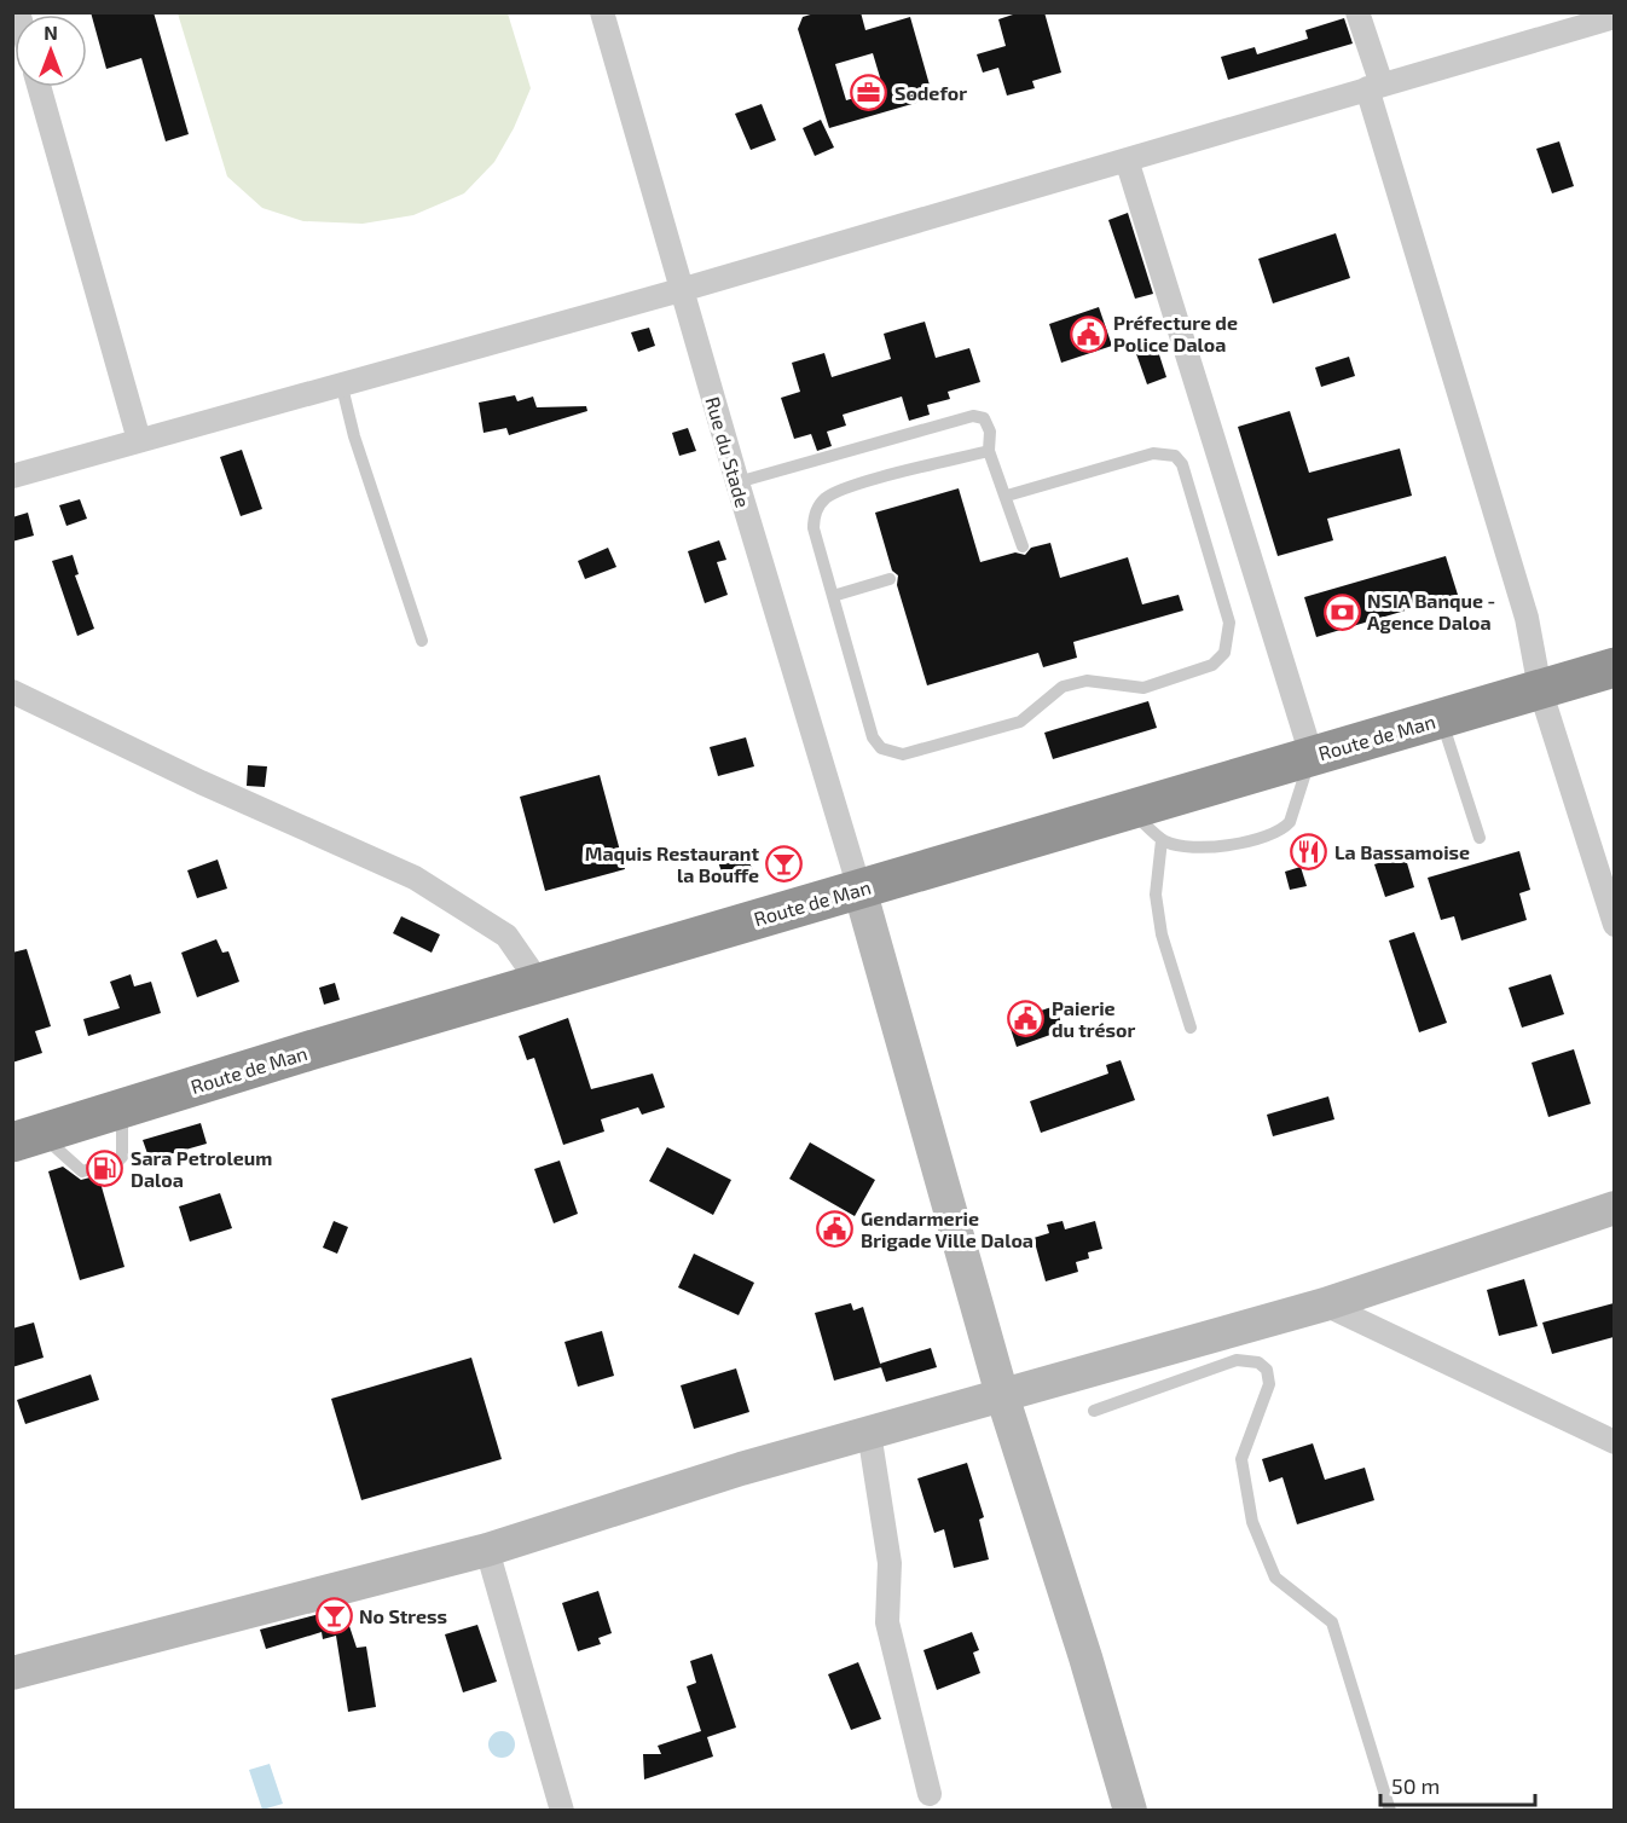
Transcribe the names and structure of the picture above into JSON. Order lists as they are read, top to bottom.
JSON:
{
  "streets": {
    "highway": ["Route de Man"],
    "street": ["Rue du Stade"]
  },
  "crossings": [
    ["Rue du Stade", "Route de Man"]
  ],
  "places": {
    "office": ["Sodefor"],
    "public building": ["Préfecture de Police Daloa", "Paierie du trésor", "Gendarmerie Brigade Ville Daloa"],
    "bank": ["NSIA Banque - Agence Daloa"],
    "restaurant": ["La Bassamoise"],
    "bar": ["Maquis Restaurant la Bouffe", "No Stress"],
    "fuel station": ["Sara Petroleum Daloa"]
  },
  "scale_bar": "50 m",
  "north": "top"
}
